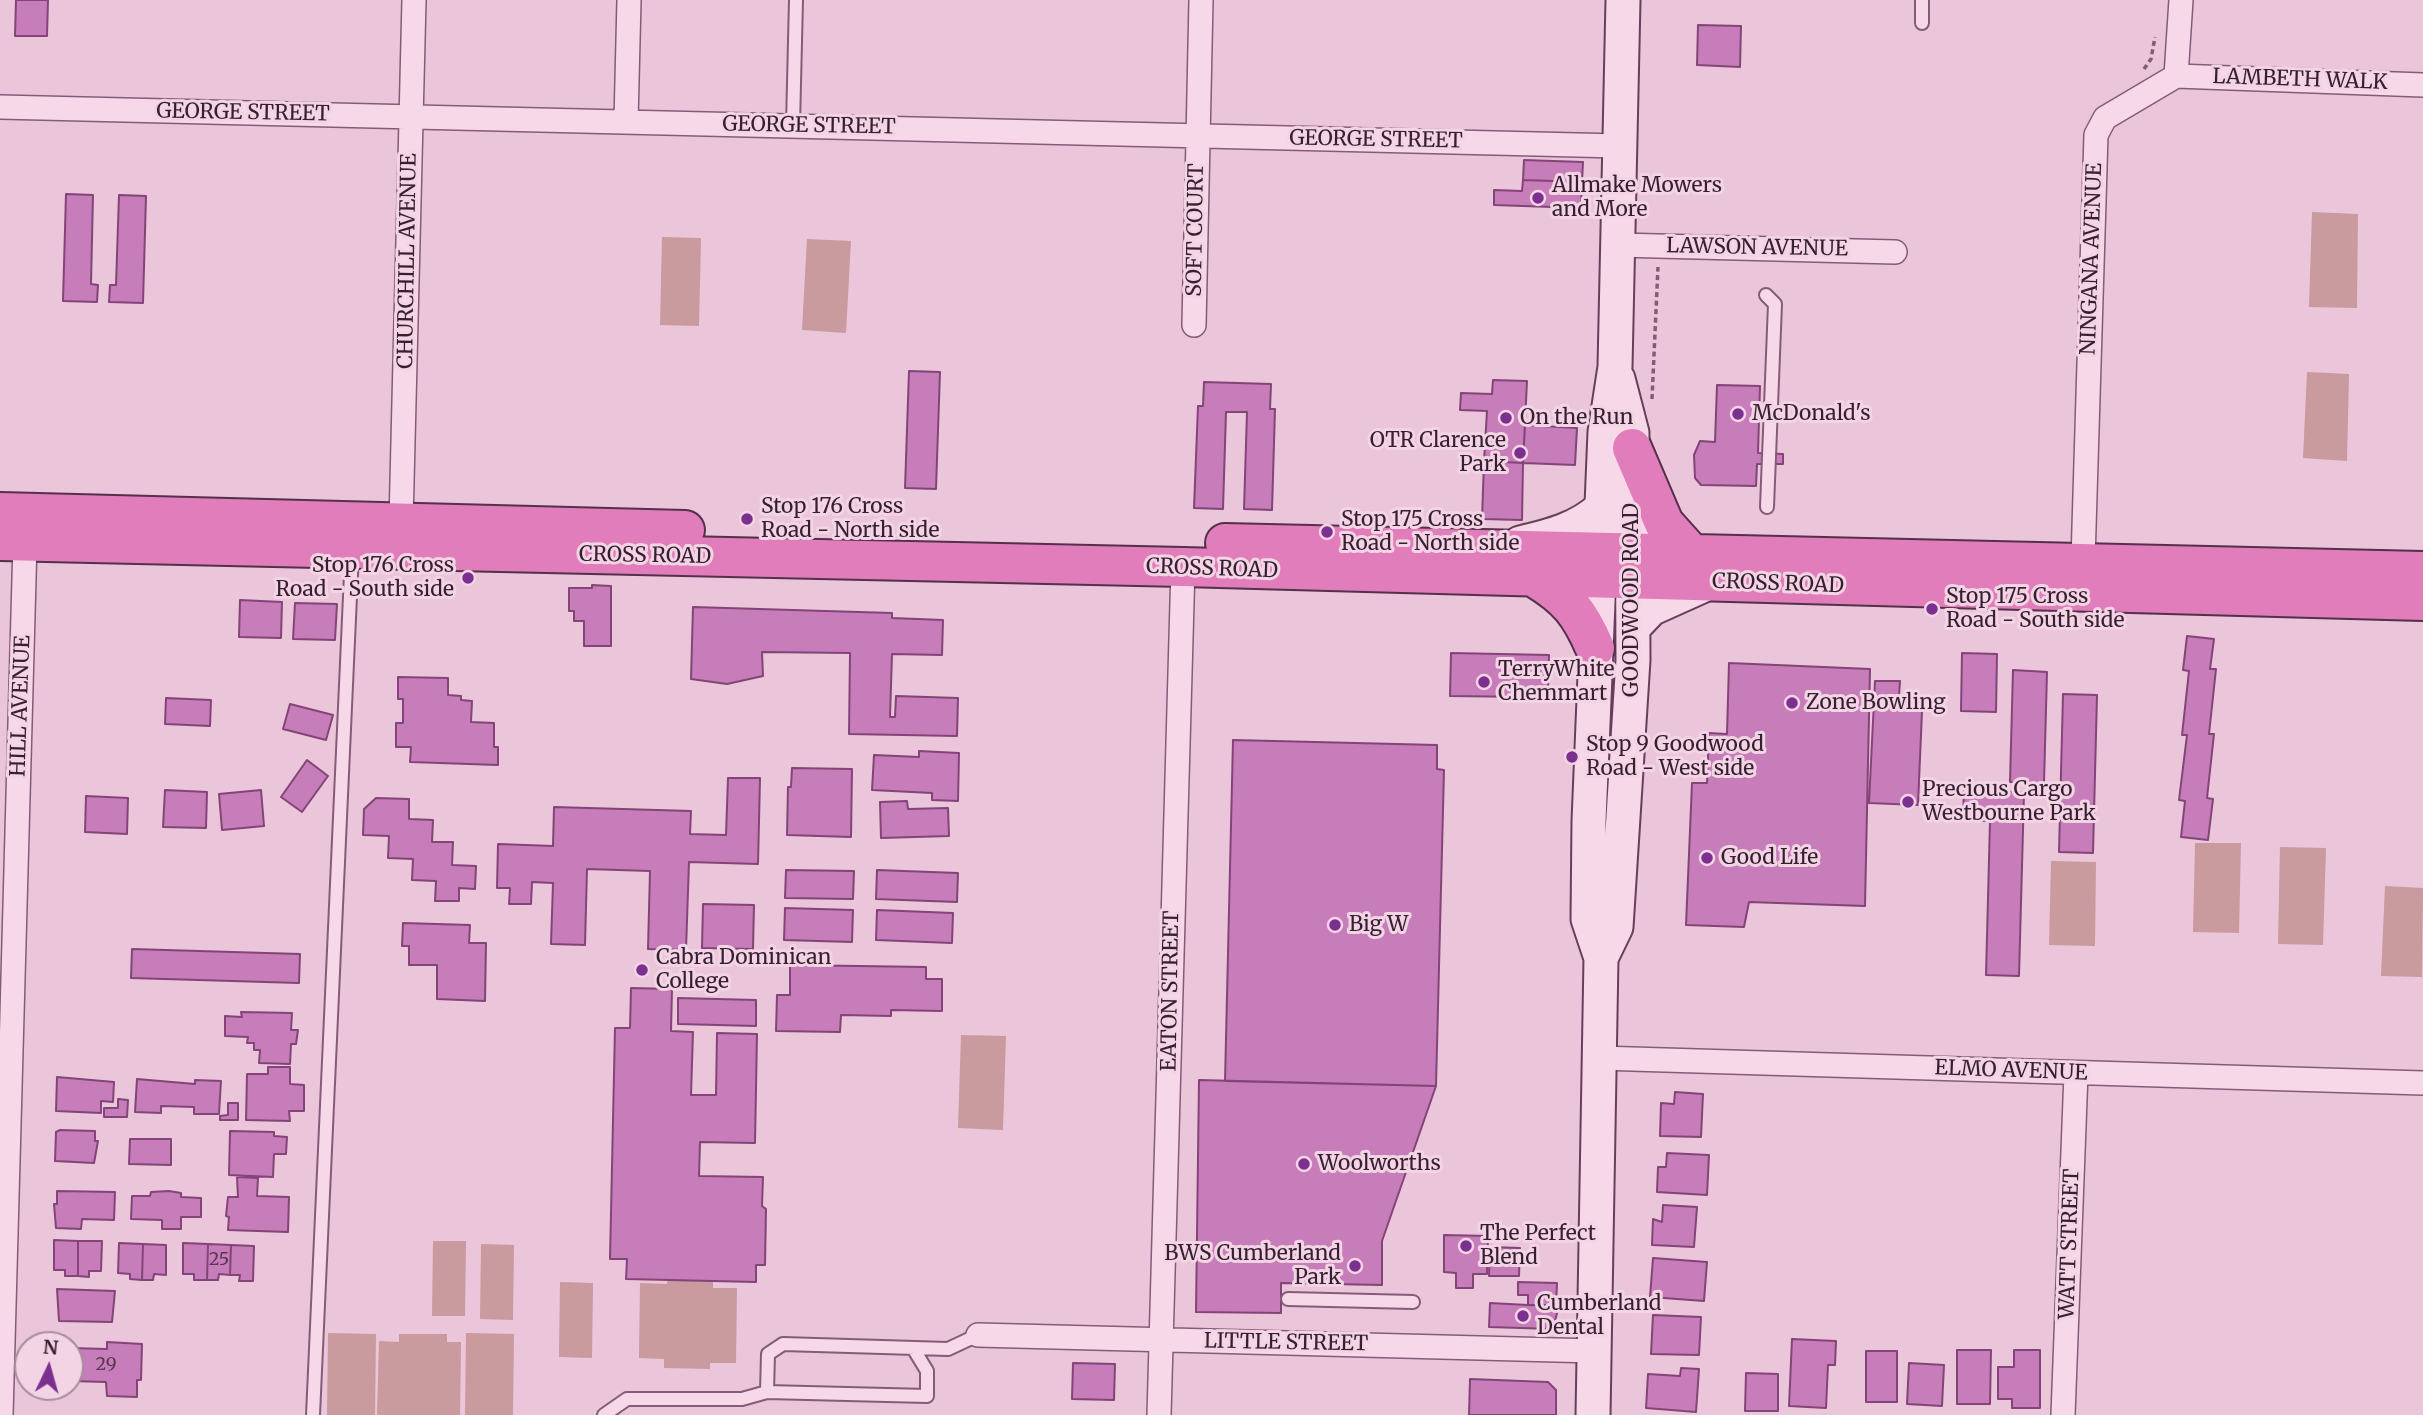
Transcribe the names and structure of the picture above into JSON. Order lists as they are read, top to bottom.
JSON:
{
  "streets": {
    "highway": ["CROSS ROAD"],
    "main road": ["GOODWOOD ROAD"],
    "street": [
      "LAMBETH WALK",
      "GEORGE STREET",
      "SOFT COURT",
      "LAWSON AVENUE",
      "NINGANA AVENUE",
      "CHURCHILL AVENUE",
      "HILL AVENUE",
      "EATON STREET",
      "ELMO AVENUE",
      "WATT STREET",
      "LITTLE STREET"
    ]
  },
  "crossings": [
    ["LAMBETH WALK", "NINGANA AVENUE"],
    ["GEORGE STREET", "SOFT COURT"],
    ["GEORGE STREET", "CHURCHILL AVENUE"],
    ["GEORGE STREET", "GOODWOOD ROAD"],
    ["LAWSON AVENUE", "GOODWOOD ROAD"],
    ["NINGANA AVENUE", "CROSS ROAD"],
    ["CHURCHILL AVENUE", "CROSS ROAD"],
    ["CROSS ROAD", "GOODWOOD ROAD"],
    ["CROSS ROAD", "HILL AVENUE"],
    ["CROSS ROAD", "EATON STREET"],
    ["GOODWOOD ROAD", "ELMO AVENUE"],
    ["GOODWOOD ROAD", "LITTLE STREET"],
    ["EATON STREET", "LITTLE STREET"],
    ["ELMO AVENUE", "WATT STREET"]
  ],
  "places": [
    "Allmake Mowers and More",
    "McDonald's",
    "On the Run",
    "OTR Clarence Park",
    "Stop 176 Cross Road - North side",
    "Stop 175 Cross Road - North side",
    "Stop 176 Cross Road - South side",
    "Stop 175 Cross Road - South side",
    "TerryWhite Chemmart",
    "Zone Bowling",
    "Stop 9 Goodwood Road - West side",
    "Precious Cargo Westbourne Park",
    "Good Life",
    "Big W",
    "Cabra Dominican College",
    "Woolworths",
    "The Perfect Blend",
    "BWS Cumberland Park",
    "Cumberland Dental"
  ],
  "house_numbers": ["25", "29"],
  "north": "top"
}
